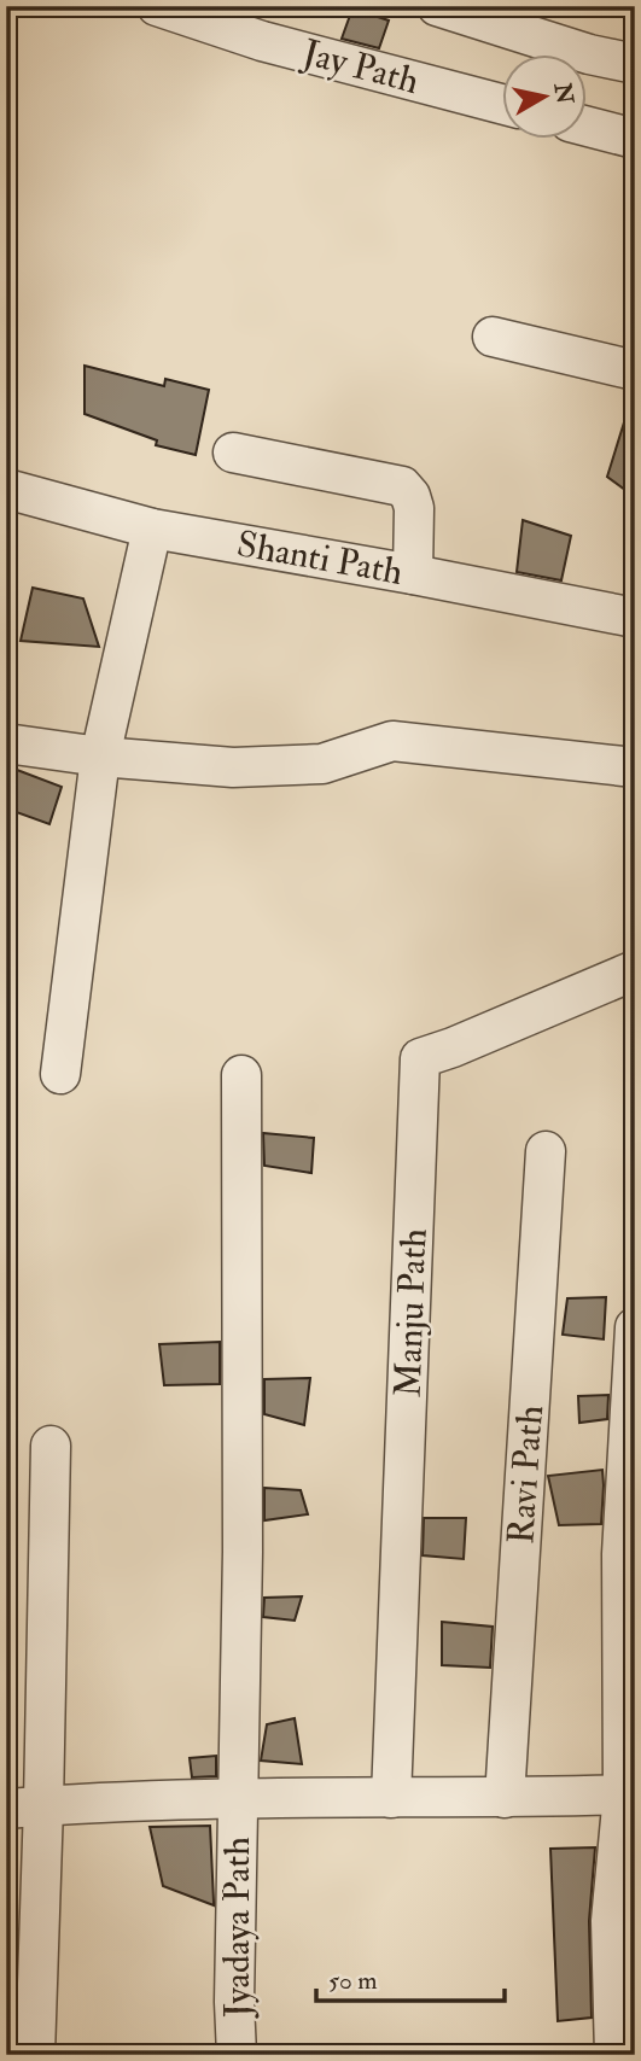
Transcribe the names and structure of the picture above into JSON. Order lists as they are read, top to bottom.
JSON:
{
  "streets": {
    "street": [
      "Jay Path",
      "Shanti Path",
      "Manju Path",
      "Ravi Path",
      "Jyadaya Path"
    ]
  },
  "scale_bar": "50 m",
  "north": "right"
}
